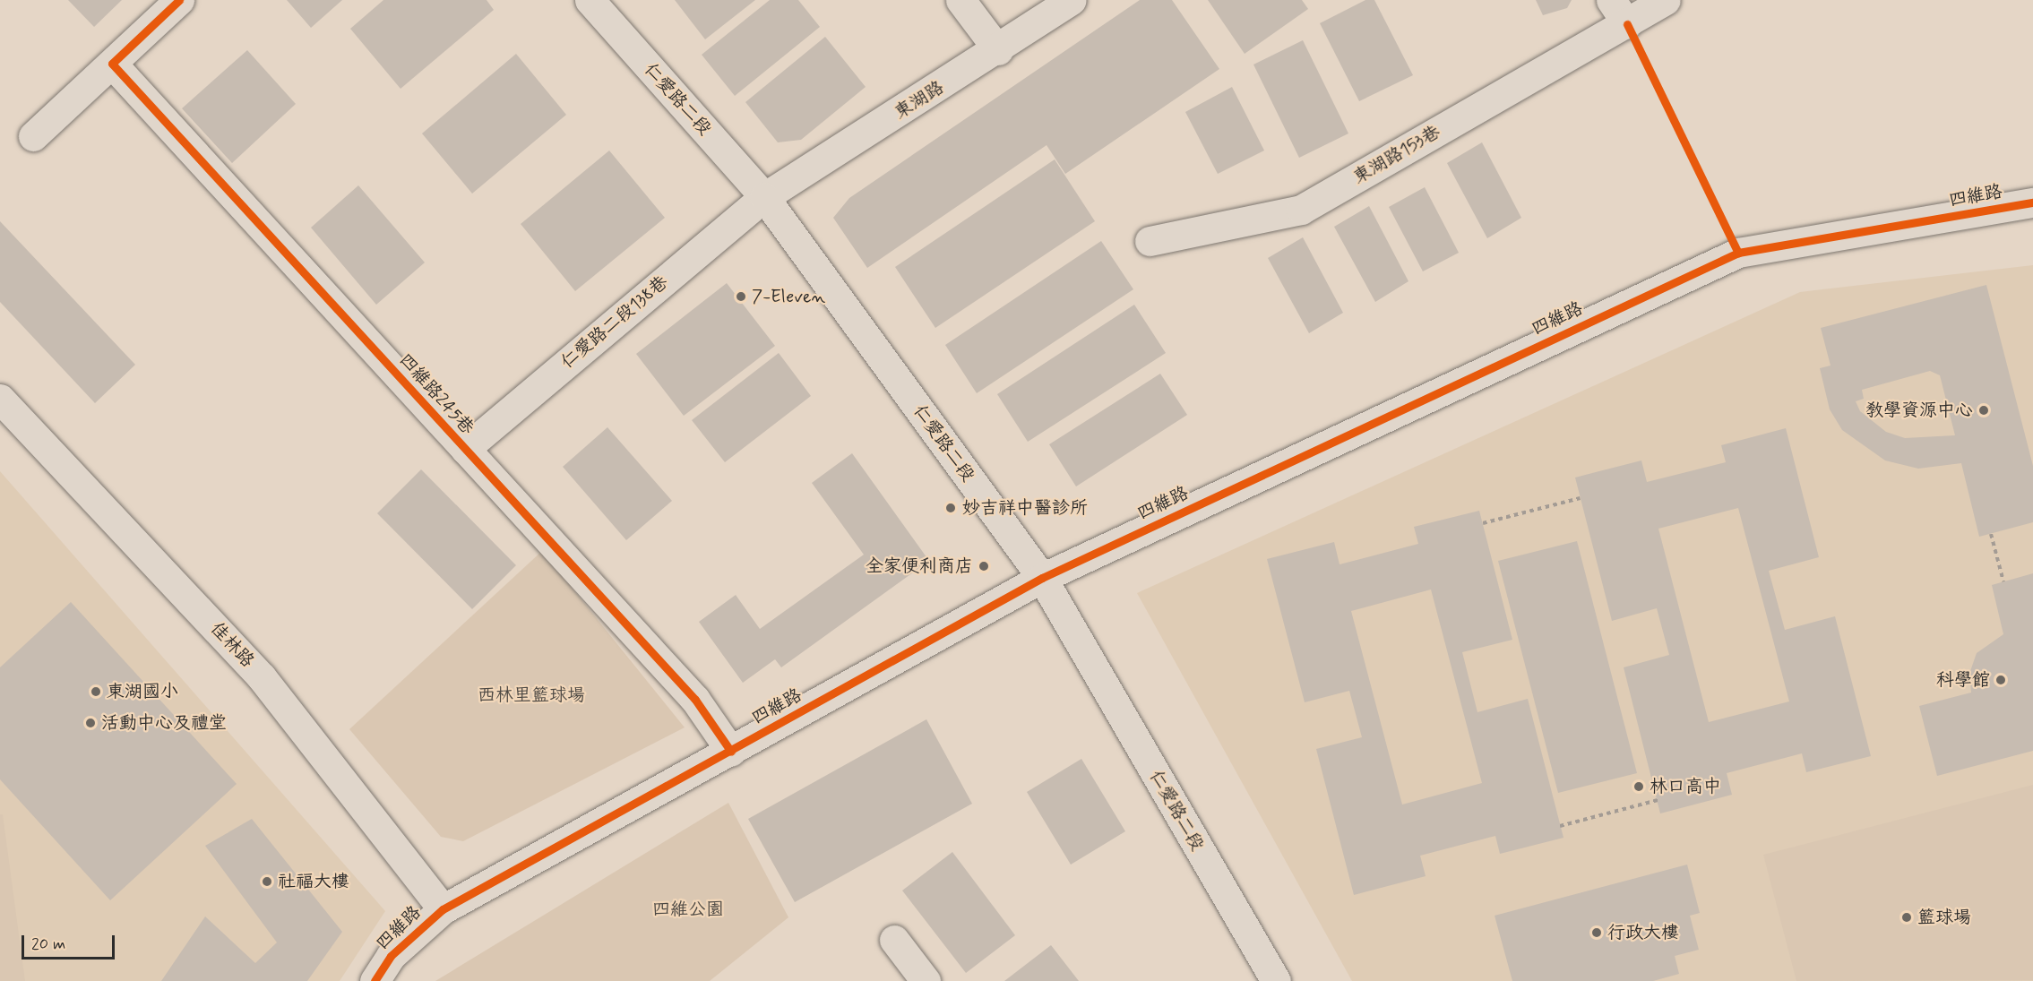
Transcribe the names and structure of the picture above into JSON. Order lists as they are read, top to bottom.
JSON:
{
  "streets": {
    "street": [
      "仁愛路二段",
      "東湖路",
      "東湖路153巷",
      "四維路",
      "仁愛路二段138巷",
      "四維路245巷",
      "佳林路"
    ]
  },
  "crossings": [
    ["仁愛路二段", "東湖路"],
    ["仁愛路二段", "四維路"],
    ["仁愛路二段", "仁愛路二段138巷"],
    ["東湖路", "仁愛路二段138巷"],
    ["四維路", "四維路245巷"],
    ["四維路", "佳林路"],
    ["仁愛路二段138巷", "四維路245巷"]
  ],
  "parks": ["西林里籃球場", "四維公園"],
  "places": [
    "7-Eleven",
    "教學資源中心",
    "妙吉祥中醫診所",
    "全家便利商店",
    "科學館",
    "東湖國小",
    "活動中心及禮堂",
    "林口高中",
    "社福大樓",
    "籃球場",
    "行政大樓"
  ],
  "scale_bar": "20 m"
}
